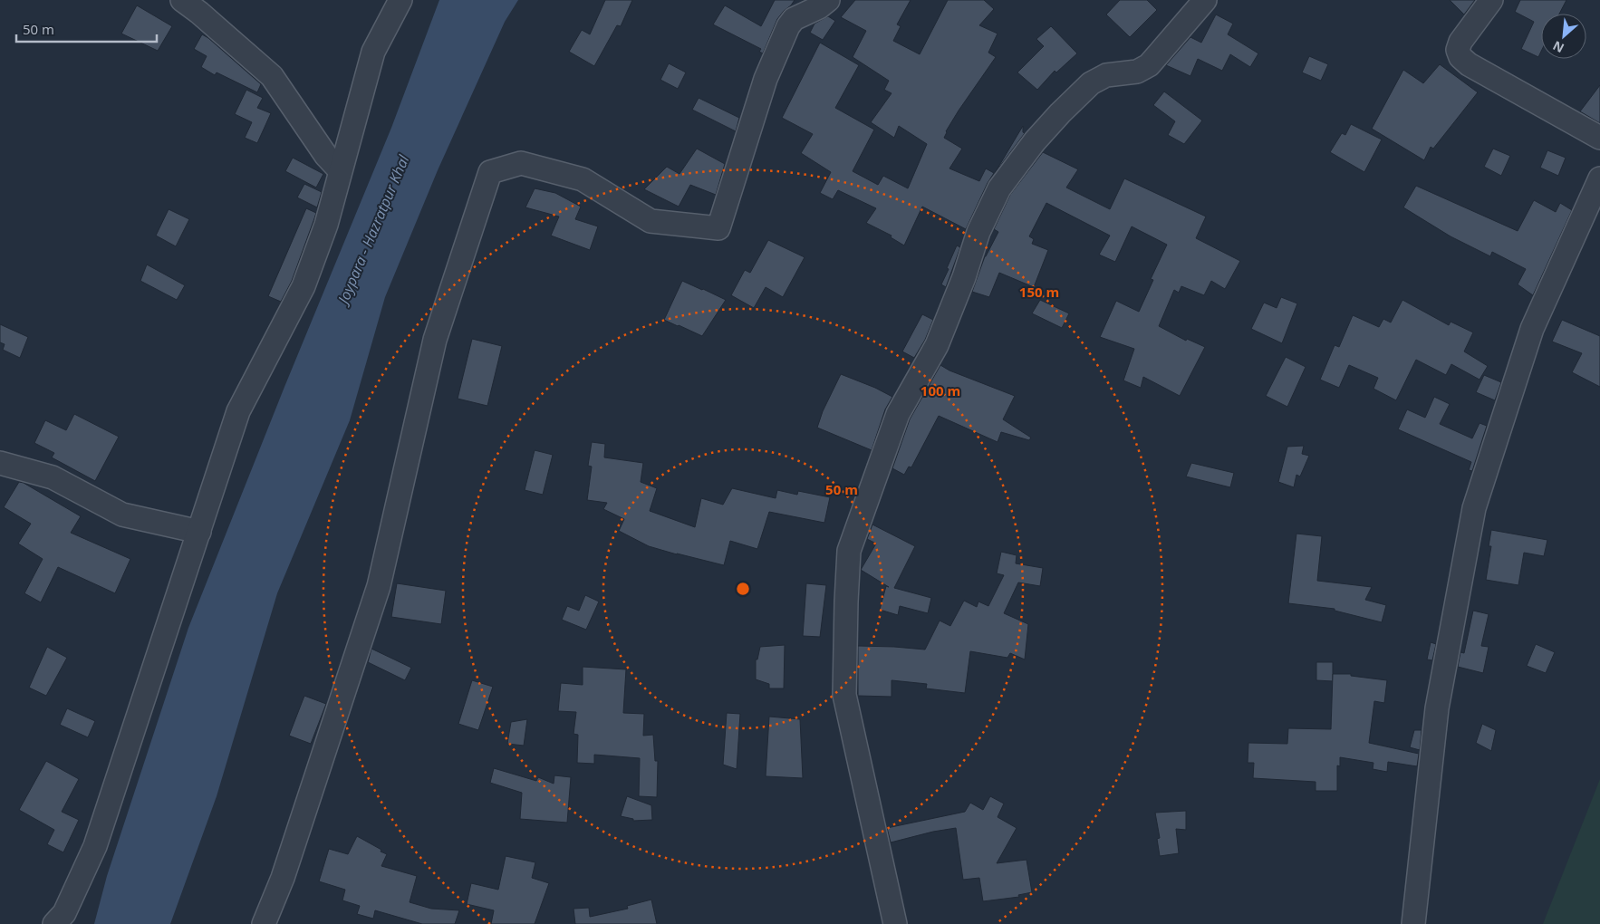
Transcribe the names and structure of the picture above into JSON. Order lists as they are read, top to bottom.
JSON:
{
  "water": ["Joypara - Hazratpur Khal"],
  "scale_bar": "50 m",
  "north": "bottom left",
  "rings": ["150 m", "100 m", "50 m"]
}
